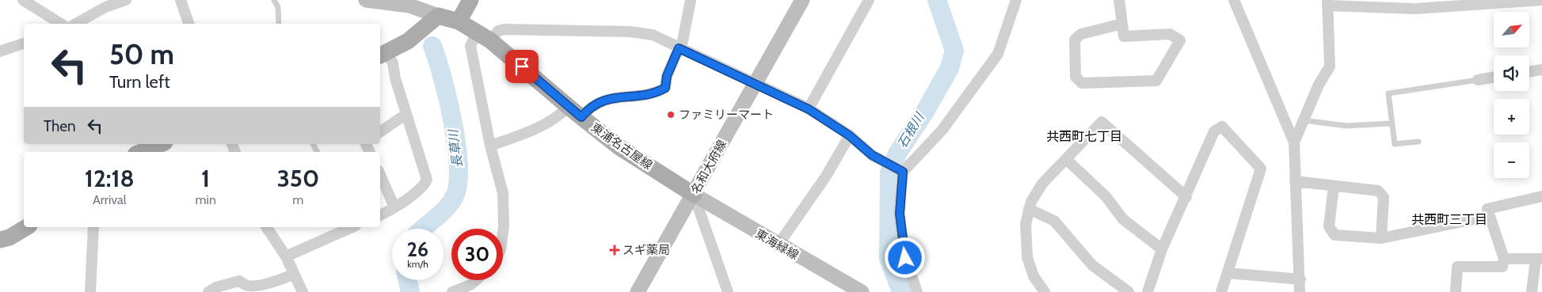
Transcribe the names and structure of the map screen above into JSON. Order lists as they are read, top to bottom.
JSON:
{
  "streets": {
    "main road": ["東浦名古屋線", "名和大府線", "東海緑線"]
  },
  "crossings": [
    ["東浦名古屋線", "名和大府線"],
    ["東浦名古屋線", "東海緑線"],
    ["名和大府線", "東海緑線"]
  ],
  "districts": ["共西町七丁目", "共西町三丁目"],
  "water": ["石根川", "長草川"],
  "places": {
    "other": ["ファミリーマート"],
    "health": ["スギ薬局"]
  },
  "north": "top right",
  "page": {
    "map_buttons": ["+", "−"],
    "turn": ["50 m", "Turn left"],
    "then": "Then",
    "eta": [
      "12:18",
      "Arrival",
      "1",
      "min",
      "350",
      "m"
    ],
    "speed": "26 km/h",
    "limit": "30"
  }
}
